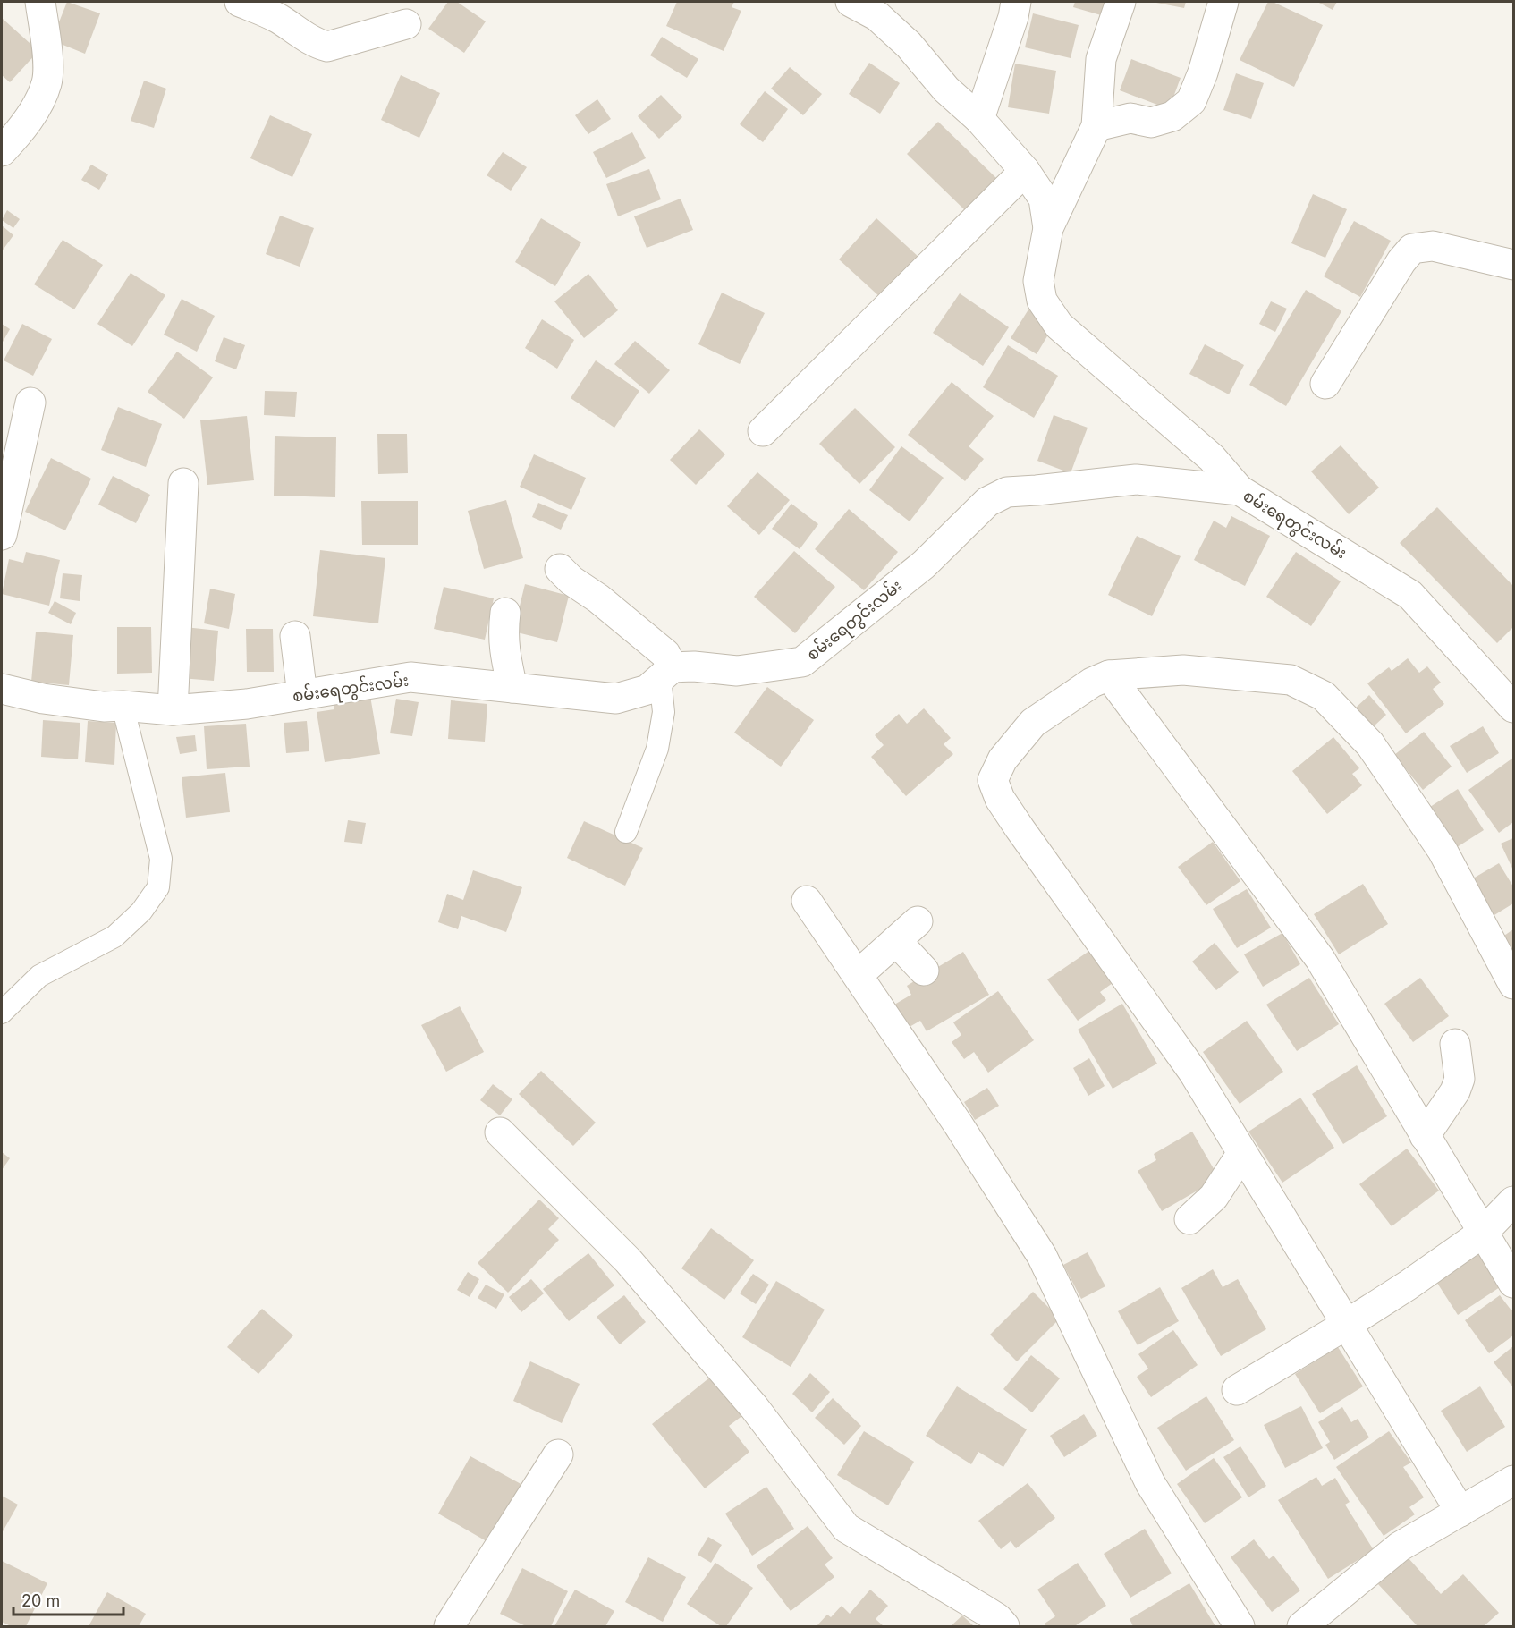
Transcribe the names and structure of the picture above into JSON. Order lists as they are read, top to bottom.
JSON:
{
  "streets": {
    "street": ["စမ်းရေတွင်းလမ်း"]
  },
  "scale_bar": "20 m"
}
